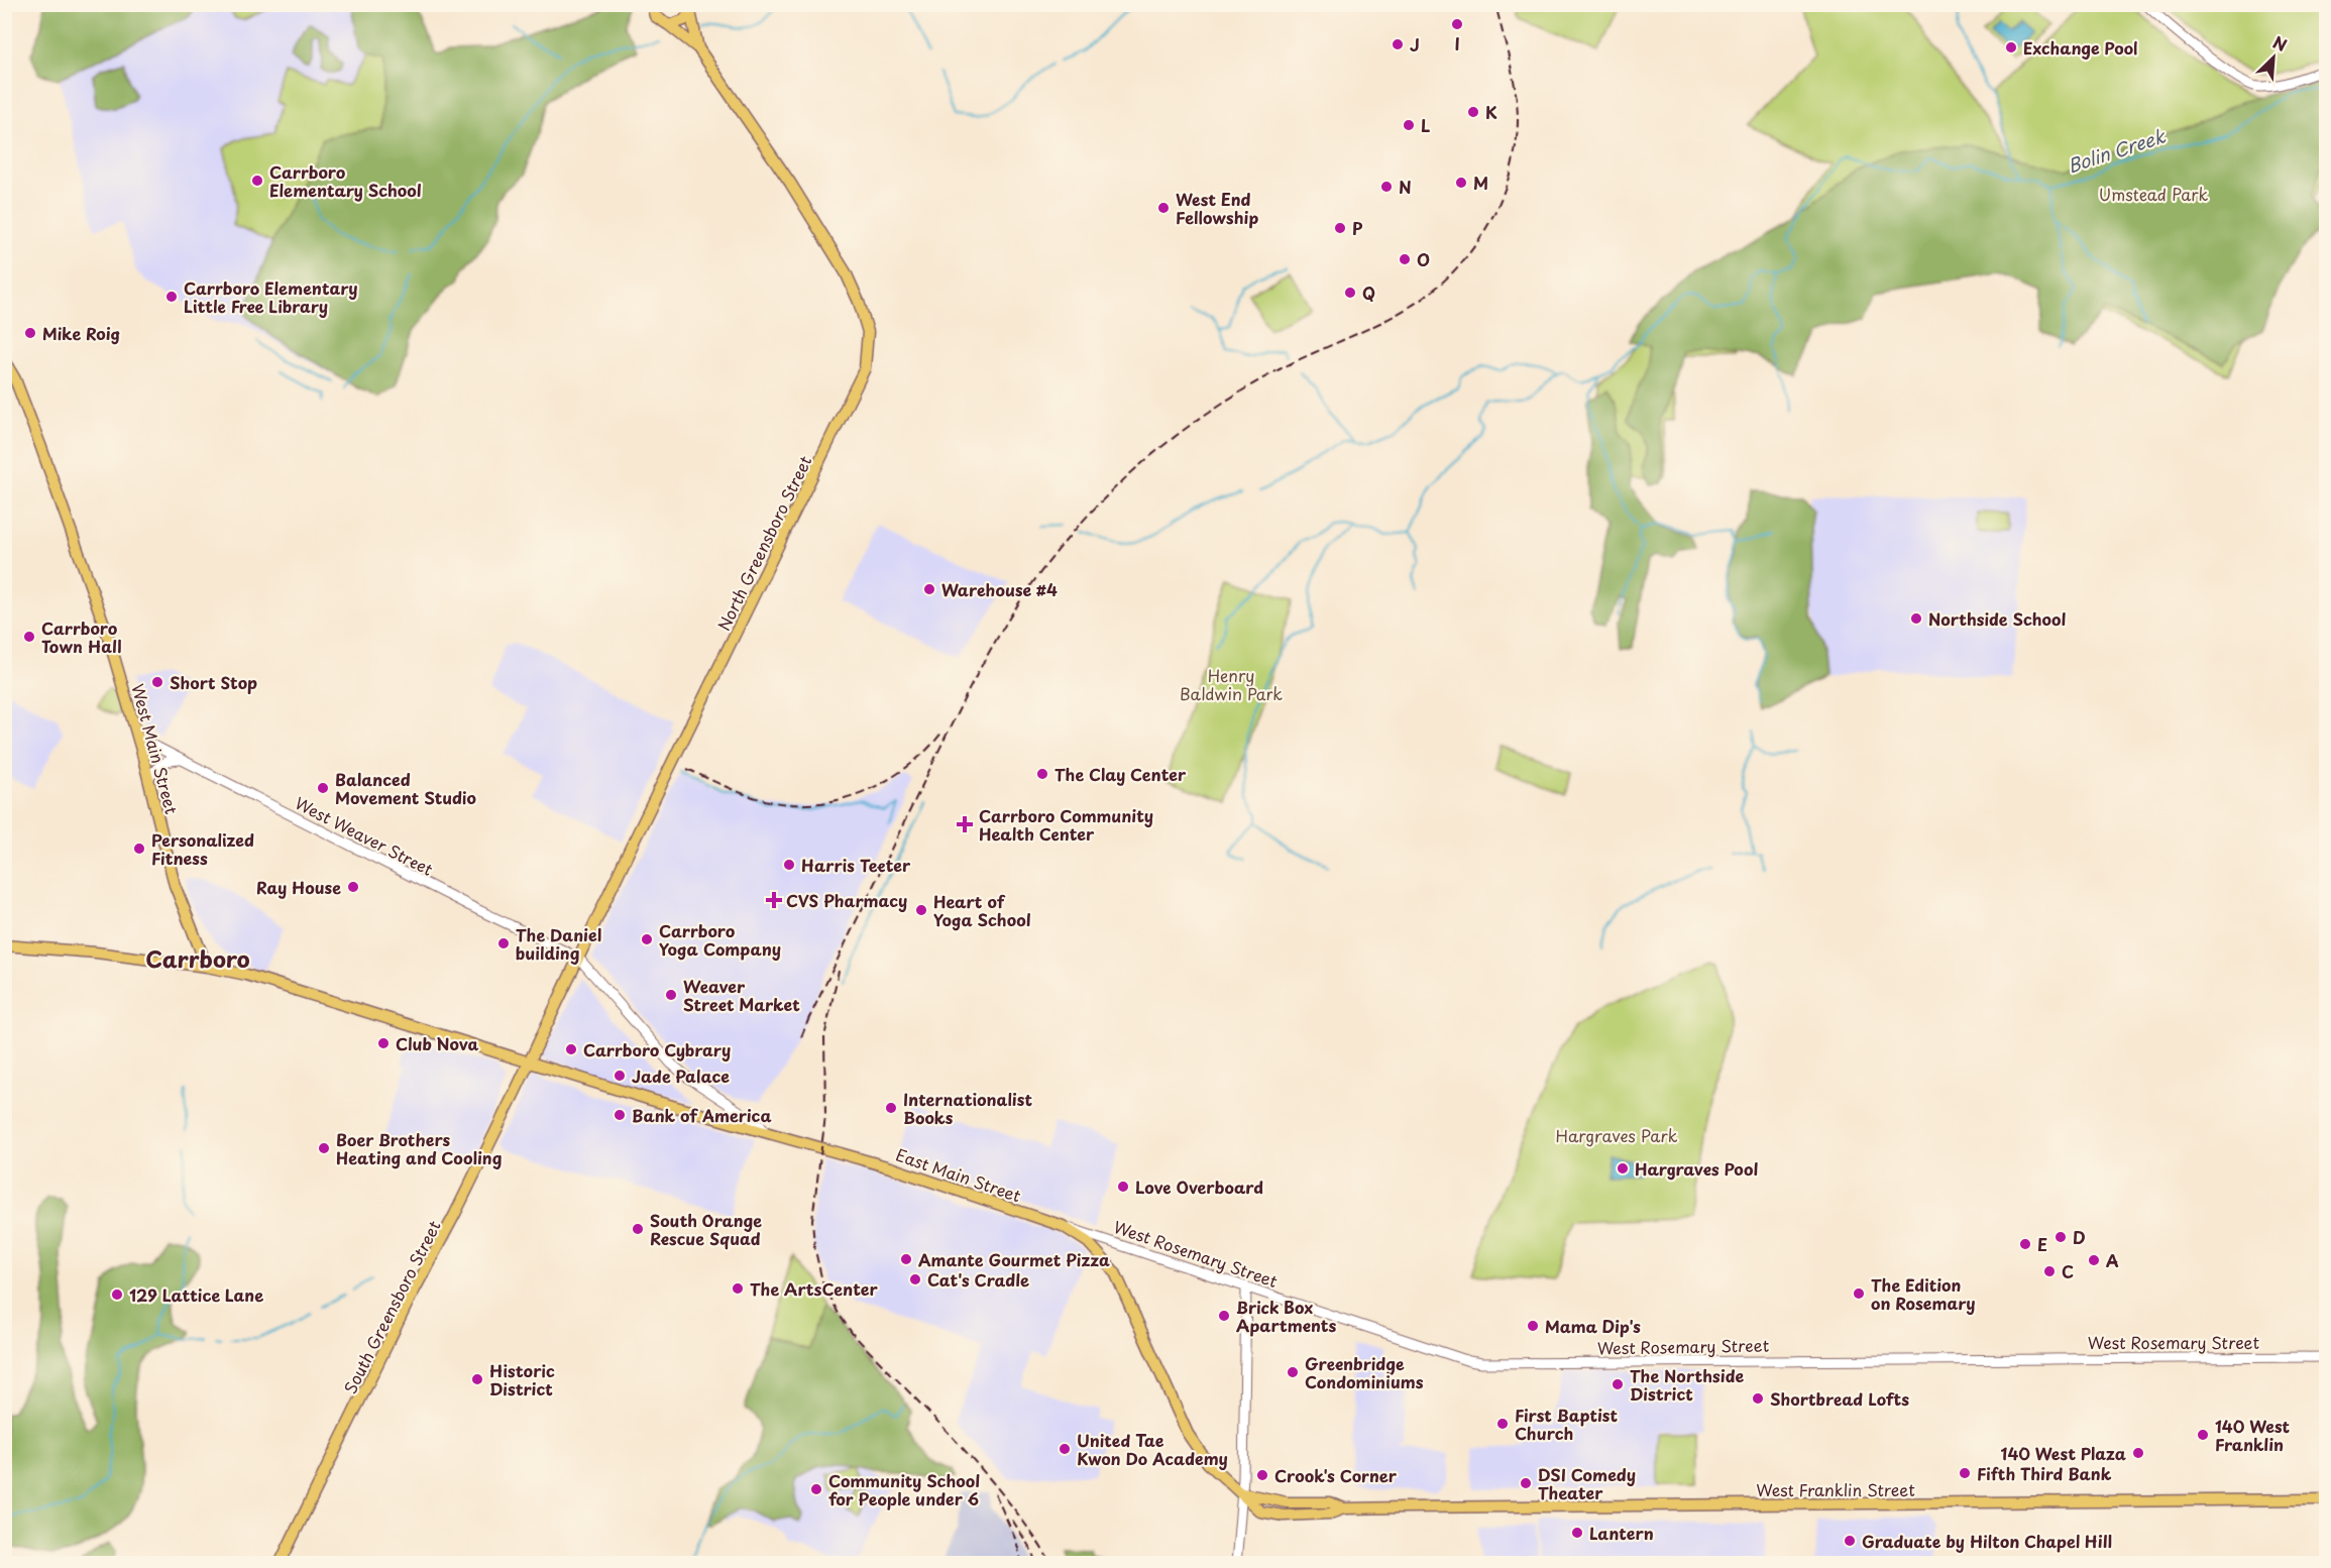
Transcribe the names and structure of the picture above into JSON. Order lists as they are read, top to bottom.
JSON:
{
  "streets": {
    "main road": [
      "North Greensboro Street",
      "West Main Street",
      "East Main Street",
      "South Greensboro Street",
      "West Franklin Street"
    ],
    "street": ["West Weaver Street", "West Rosemary Street"]
  },
  "crossings": [
    ["North Greensboro Street", "West Weaver Street"],
    ["North Greensboro Street", "East Main Street"],
    ["North Greensboro Street", "South Greensboro Street"],
    ["West Main Street", "West Weaver Street"],
    ["East Main Street", "West Rosemary Street"],
    ["East Main Street", "South Greensboro Street"],
    ["East Main Street", "West Franklin Street"]
  ],
  "districts": ["Carrboro"],
  "water": ["Bolin Creek"],
  "parks": ["Umstead Park", "Henry Baldwin Park", "Hargraves Park"],
  "places": {
    "other": [
      "I",
      "J",
      "Exchange Pool",
      "K",
      "L",
      "Carrboro Elementary School",
      "M",
      "N",
      "West End Fellowship",
      "P",
      "O",
      "Q",
      "Carrboro Elementary Little Free Library",
      "Mike Roig",
      "Warehouse #4",
      "Northside School",
      "Carrboro Town Hall",
      "Short Stop",
      "The Clay Center",
      "Balanced Movement Studio",
      "Personalized Fitness",
      "Harris Teeter",
      "Ray House",
      "Heart of Yoga School",
      "Carrboro Yoga Company",
      "The Daniel building",
      "Weaver Street Market",
      "Club Nova",
      "Carrboro Cybrary",
      "Jade Palace",
      "Internationalist Books",
      "Bank of America",
      "Boer Brothers Heating and Cooling",
      "Hargraves Pool",
      "Love Overboard",
      "South Orange Rescue Squad",
      "D",
      "E",
      "Amante Gourmet Pizza",
      "A",
      "C",
      "Cat's Cradle",
      "The ArtsCenter",
      "The Edition on Rosemary",
      "129 Lattice Lane",
      "Brick Box Apartments",
      "Mama Dip's",
      "Greenbridge Condominiums",
      "Historic District",
      "The Northside District",
      "Shortbread Lofts",
      "First Baptist Church",
      "140 West Franklin",
      "United Tae Kwon Do Academy",
      "140 West Plaza",
      "Fifth Third Bank",
      "Crook's Corner",
      "DSI Comedy Theater",
      "Community School for People under 6",
      "Lantern",
      "Graduate by Hilton Chapel Hill"
    ],
    "health": ["Carrboro Community Health Center", "CVS Pharmacy"]
  },
  "north": "top right"
}
